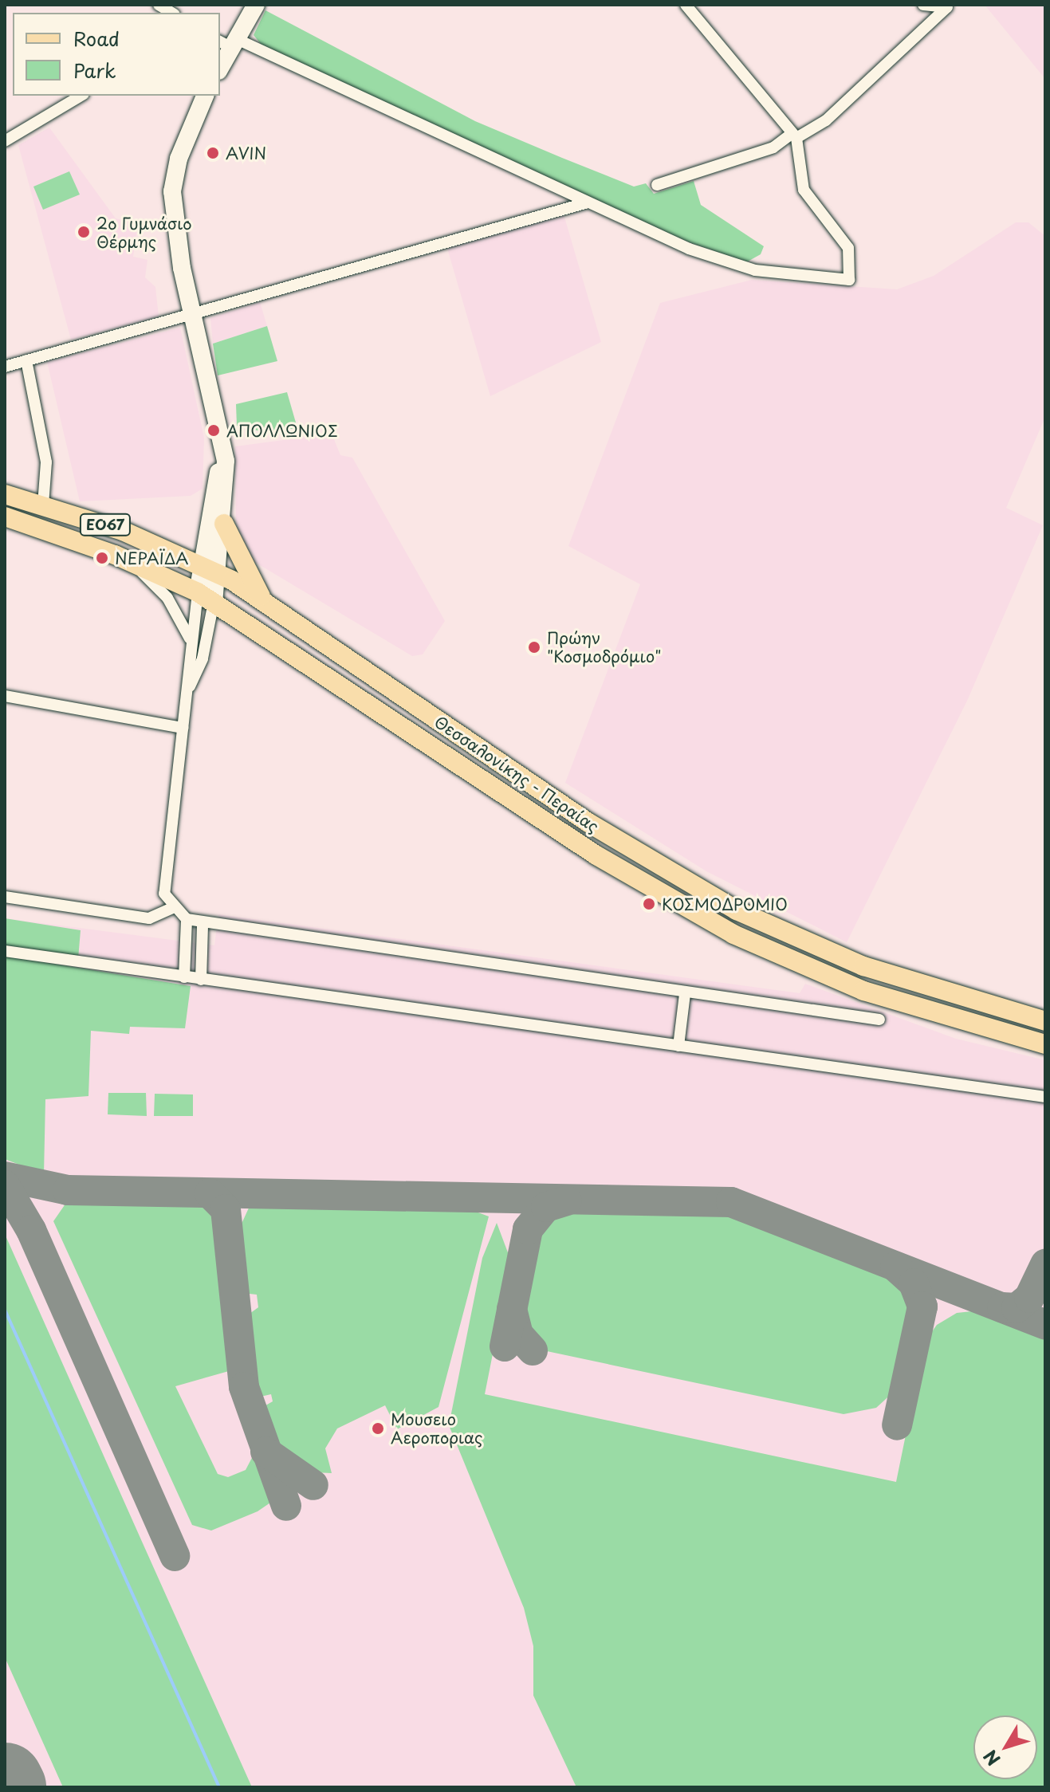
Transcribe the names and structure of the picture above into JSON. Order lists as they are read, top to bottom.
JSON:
{
  "streets": {
    "main road": ["ΕΟ67", "Θεσσαλονίκης - Περαίας"]
  },
  "places": [
    "AVIN",
    "2ο Γυμνάσιο Θέρμης",
    "ΑΠΟΛΛΩΝΙΟΣ",
    "ΝΕΡΑΪΔΑ",
    "Πρώην \"Κοσμοδρόμιο\"",
    "ΚΟΣΜΟΔΡΟΜΙΟ",
    "Μουσειο Αεροποριας"
  ],
  "legend": ["Road", "Park"],
  "north": "bottom left"
}
